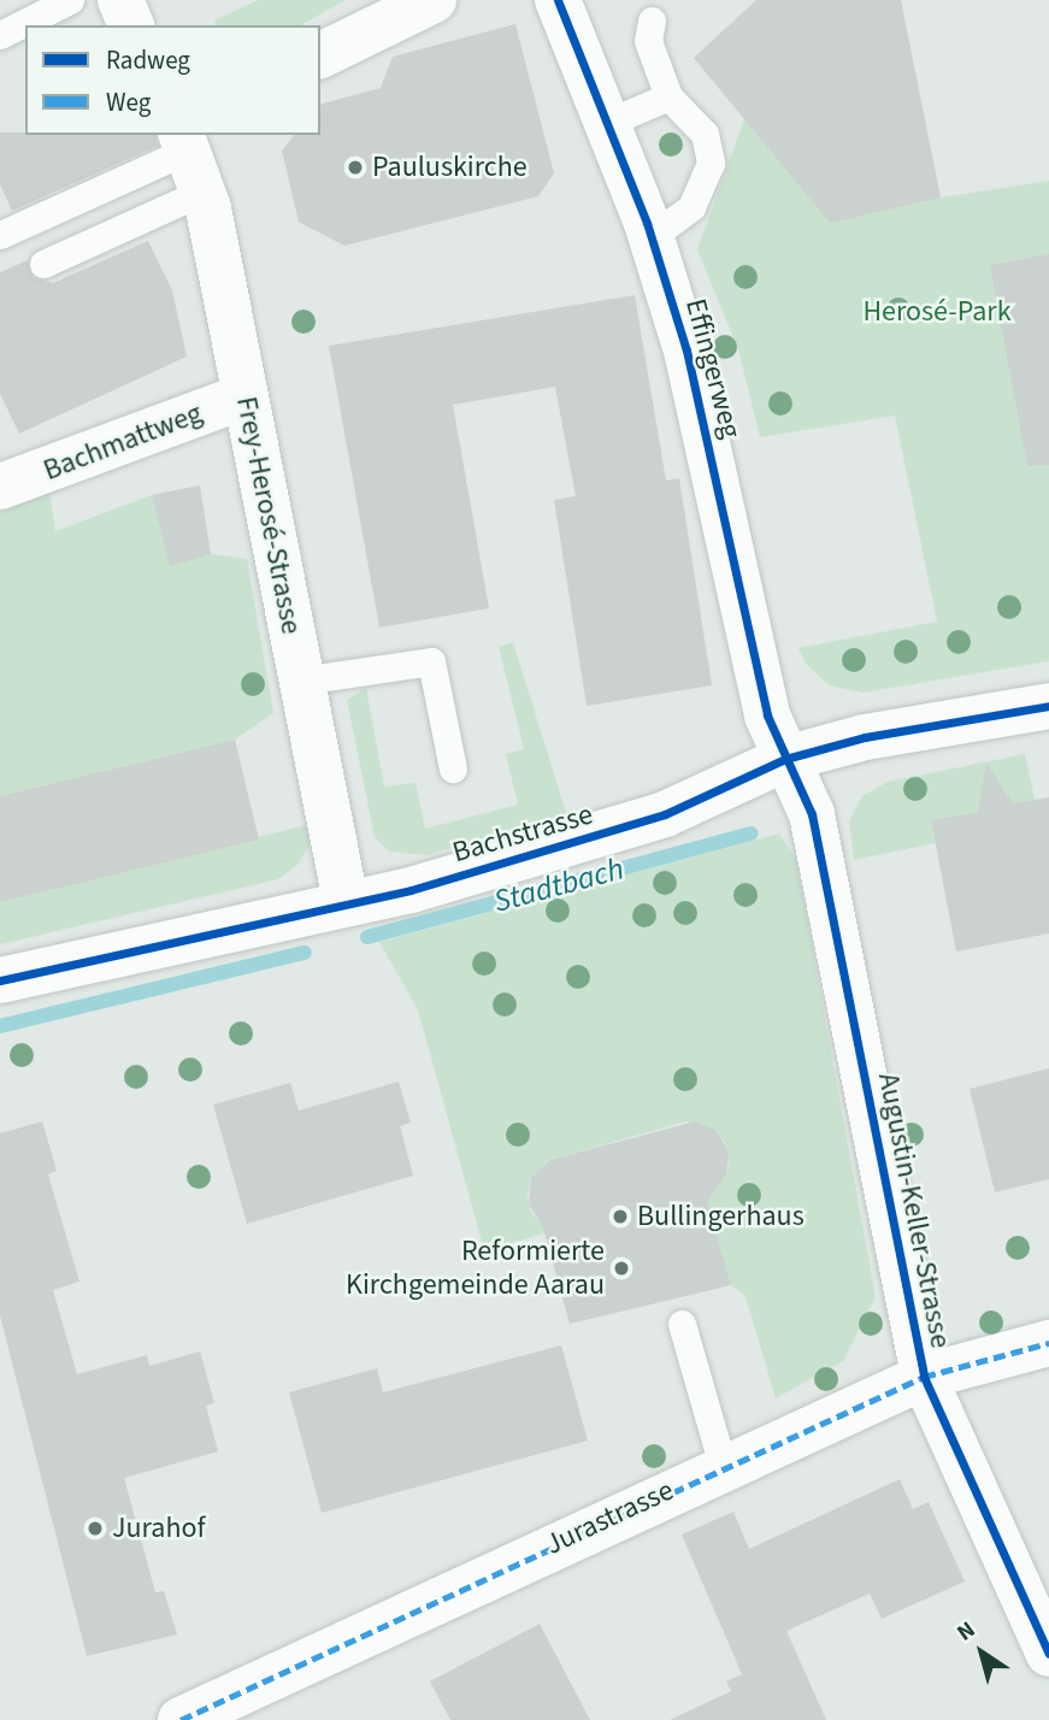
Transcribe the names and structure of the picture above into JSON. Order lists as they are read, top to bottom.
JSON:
{
  "streets": {
    "street": [
      "Effingerweg",
      "Bachmattweg",
      "Frey-Herosé-Strasse",
      "Bachstrasse",
      "Augustin-Keller-Strasse",
      "Jurastrasse"
    ]
  },
  "crossings": [
    ["Effingerweg", "Bachstrasse"],
    ["Effingerweg", "Augustin-Keller-Strasse"],
    ["Bachmattweg", "Frey-Herosé-Strasse"],
    ["Frey-Herosé-Strasse", "Bachstrasse"],
    ["Bachstrasse", "Augustin-Keller-Strasse"],
    ["Augustin-Keller-Strasse", "Jurastrasse"]
  ],
  "water": ["Stadtbach"],
  "parks": ["Herosé-Park"],
  "places": [
    "Pauluskirche",
    "Bullingerhaus",
    "Reformierte Kirchgemeinde Aarau",
    "Jurahof"
  ],
  "legend": ["Radweg", "Weg"],
  "north": "top left"
}
